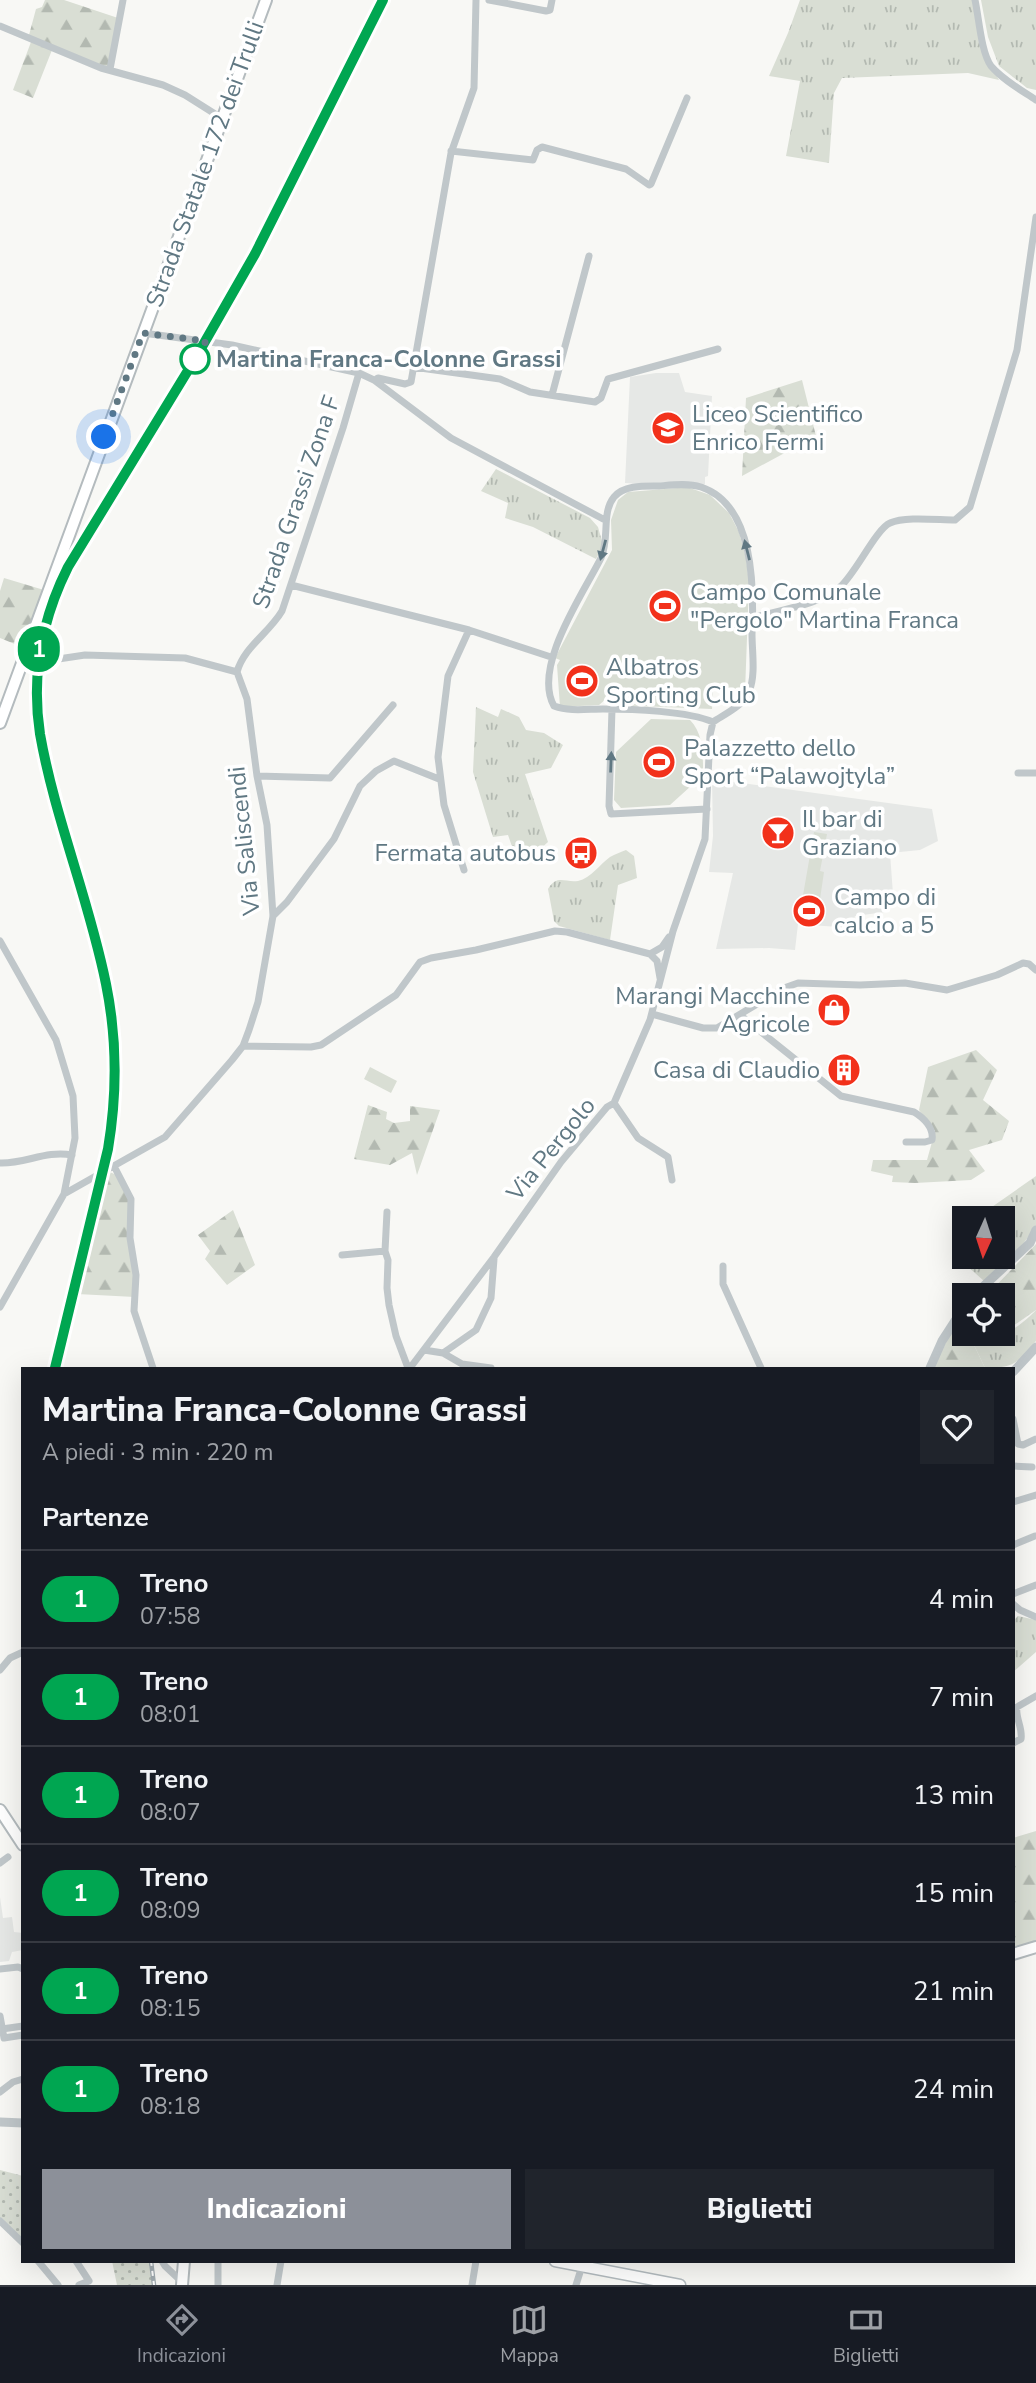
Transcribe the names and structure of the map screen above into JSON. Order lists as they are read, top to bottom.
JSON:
{
  "streets": {
    "main road": ["Strada Statale 172 dei Trulli"],
    "street": ["Strada Grassi Zona F", "Via Saliscendi", "Via Pergolo"]
  },
  "crossings": [
    ["Strada Statale 172 dei Trulli", "Strada Grassi Zona F"],
    ["Strada Grassi Zona F", "Via Saliscendi"]
  ],
  "places": {
    "other": ["Martina Franca-Colonne Grassi"],
    "school or university": ["Liceo Scientifico Enrico Fermi"],
    "sports": [
      "Campo Comunale \"Pergolo\" Martina Franca",
      "Albatros Sporting Club",
      "Palazzetto dello Sport “Palawojtyla”",
      "Campo di calcio a 5"
    ],
    "bar": ["Il bar di Graziano"],
    "bus stop": ["Fermata autobus"],
    "shop": ["Marangi Macchine Agricole"],
    "building": ["Casa di Claudio"]
  },
  "north": "bottom",
  "page": {
    "on_map": "1",
    "heading": [
      ["Martina Franca-Colonne Grassi", "A piedi · 3 min · 220 m"],
      "Partenze"
    ],
    "list": [
      {
        "mark": "1",
        "name": "Treno",
        "note": "07:58",
        "value": "4 min"
      },
      {
        "mark": "1",
        "name": "Treno",
        "note": "08:01",
        "value": "7 min"
      },
      {
        "mark": "1",
        "name": "Treno",
        "note": "08:07",
        "value": "13 min"
      },
      {
        "mark": "1",
        "name": "Treno",
        "note": "08:09",
        "value": "15 min"
      },
      {
        "mark": "1",
        "name": "Treno",
        "note": "08:15",
        "value": "21 min"
      },
      {
        "mark": "1",
        "name": "Treno",
        "note": "08:18",
        "value": "24 min"
      }
    ],
    "buttons": ["Indicazioni", "Biglietti"],
    "tabs": ["Indicazioni", "Mappa", "Biglietti"]
  }
}
